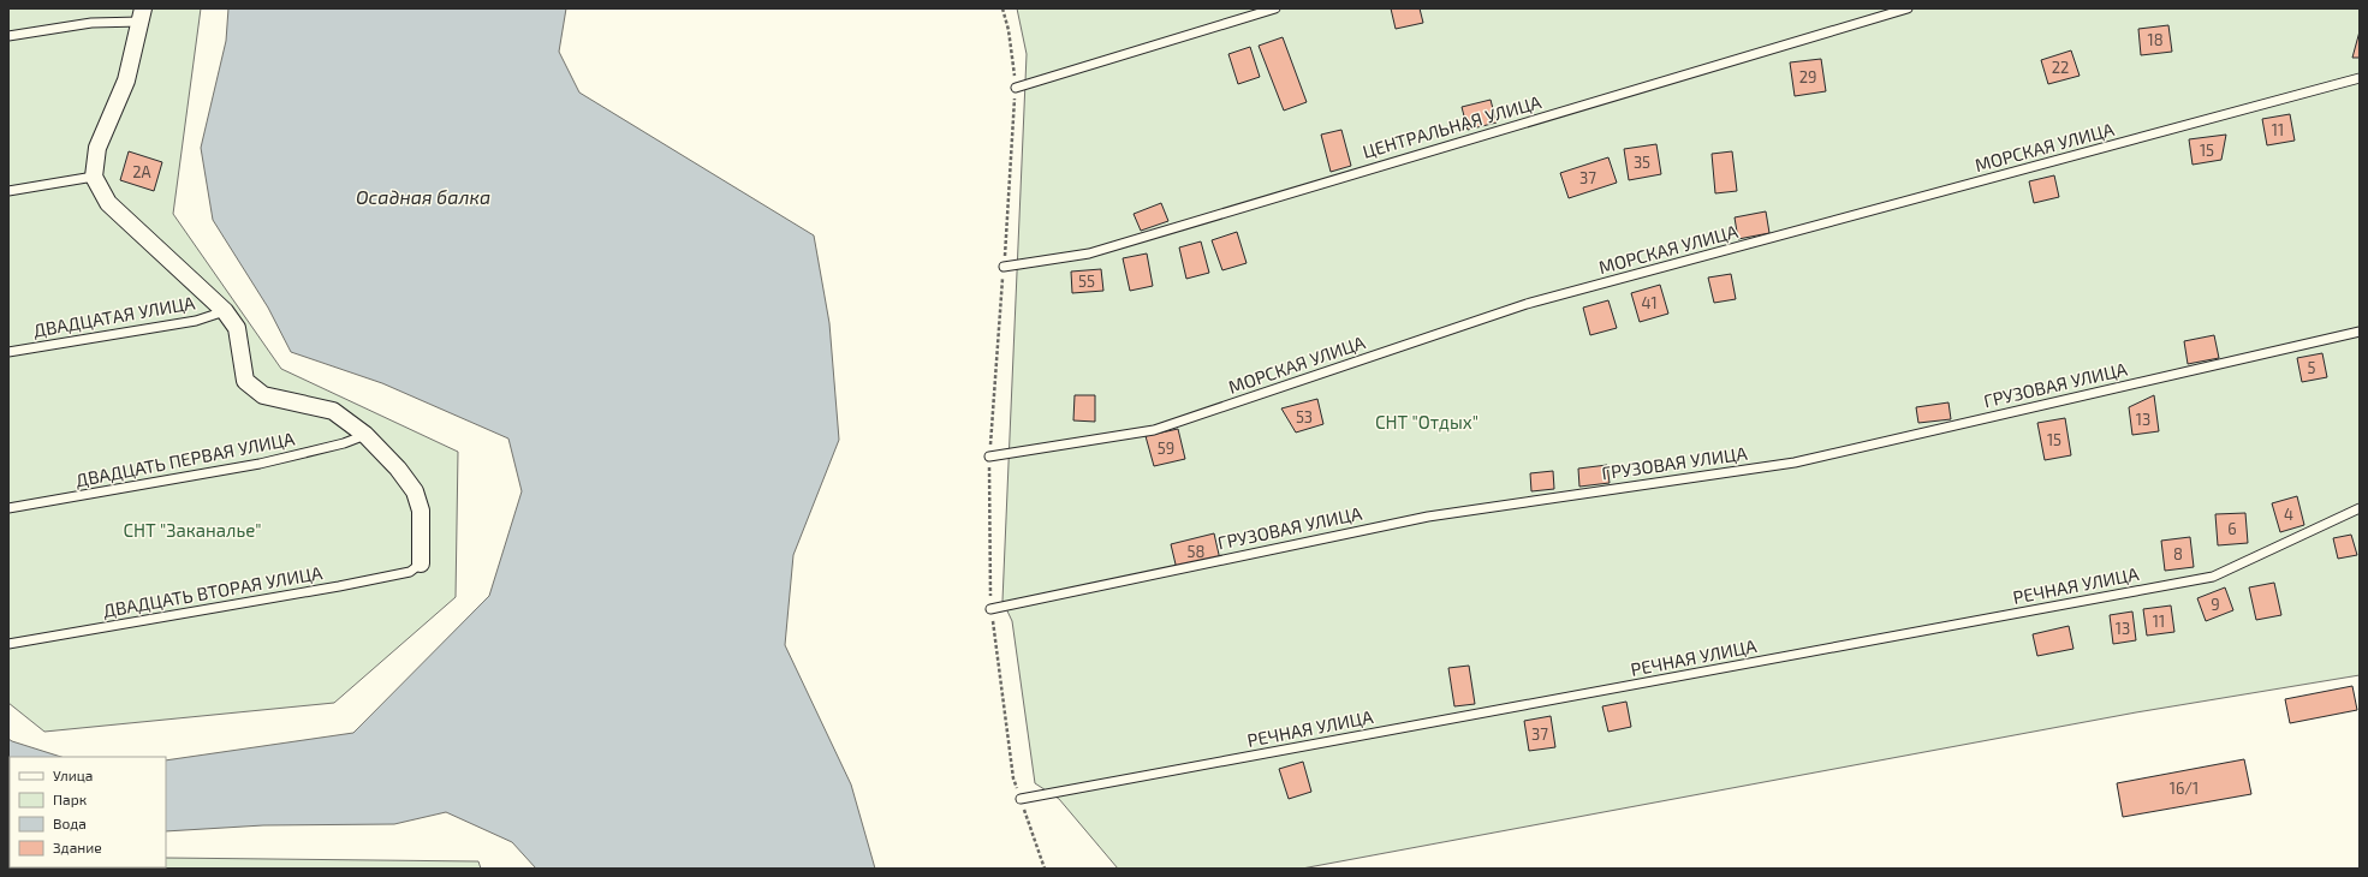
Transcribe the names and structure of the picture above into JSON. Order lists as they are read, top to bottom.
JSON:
{
  "streets": {
    "lane": [
      "ЦЕНТРАЛЬНАЯ УЛИЦА",
      "МОРСКАЯ УЛИЦА",
      "ДВАДЦАТАЯ УЛИЦА",
      "ГРУЗОВАЯ УЛИЦА",
      "ДВАДЦАТЬ ПЕРВАЯ УЛИЦА",
      "РЕЧНАЯ УЛИЦА",
      "ДВАДЦАТЬ ВТОРАЯ УЛИЦА"
    ]
  },
  "water": ["Осадная балка"],
  "parks": ["СНТ \"Отдых\"", "СНТ \"Заканалье\""],
  "house_numbers": [
    "18",
    "22",
    "29",
    "11",
    "15",
    "35",
    "2А",
    "37",
    "55",
    "41",
    "5",
    "53",
    "13",
    "15",
    "59",
    "4",
    "6",
    "58",
    "8",
    "9",
    "11",
    "13",
    "37",
    "16/1"
  ],
  "legend": [
    "Улица",
    "Парк",
    "Вода",
    "Здание"
  ]
}
